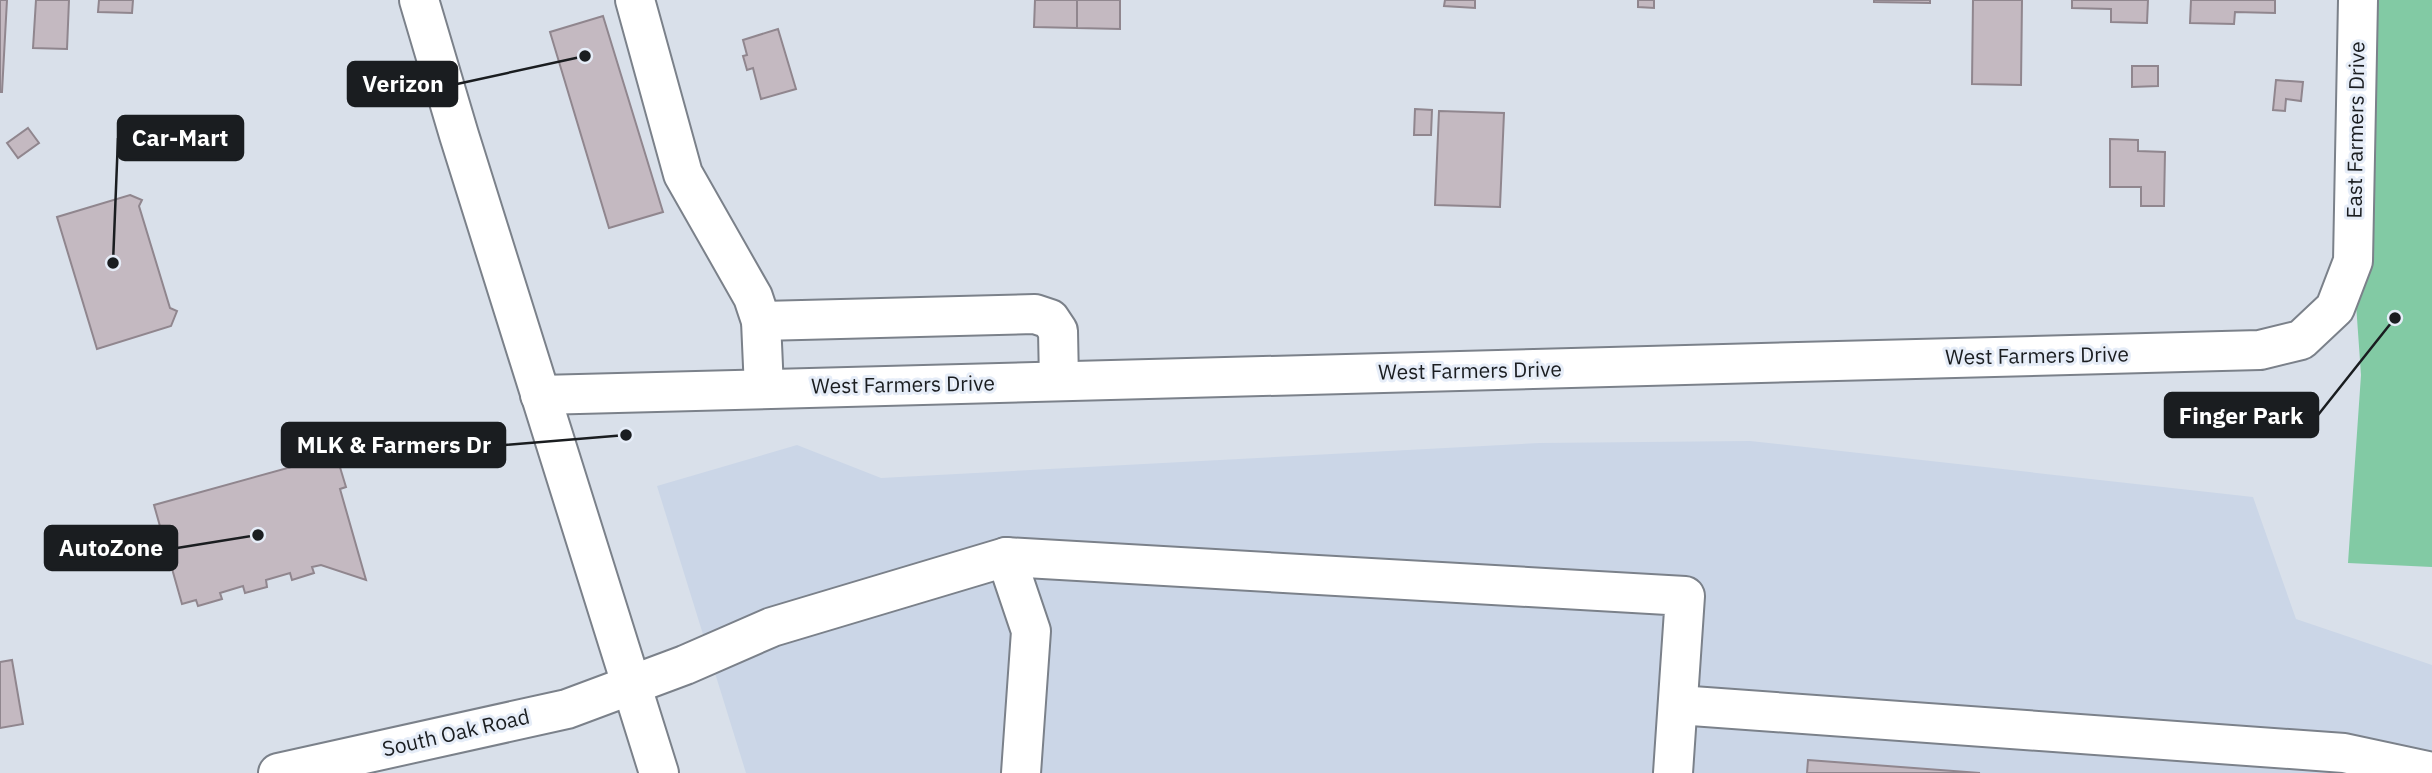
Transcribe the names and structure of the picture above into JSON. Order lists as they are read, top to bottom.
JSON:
{
  "streets": {
    "main road": ["East Farmers Drive", "West Farmers Drive", "South Oak Road"]
  },
  "crossings": [
    ["East Farmers Drive", "West Farmers Drive"]
  ],
  "places": [
    "Verizon",
    "Car-Mart",
    "Finger Park",
    "MLK & Farmers Dr",
    "AutoZone"
  ]
}
